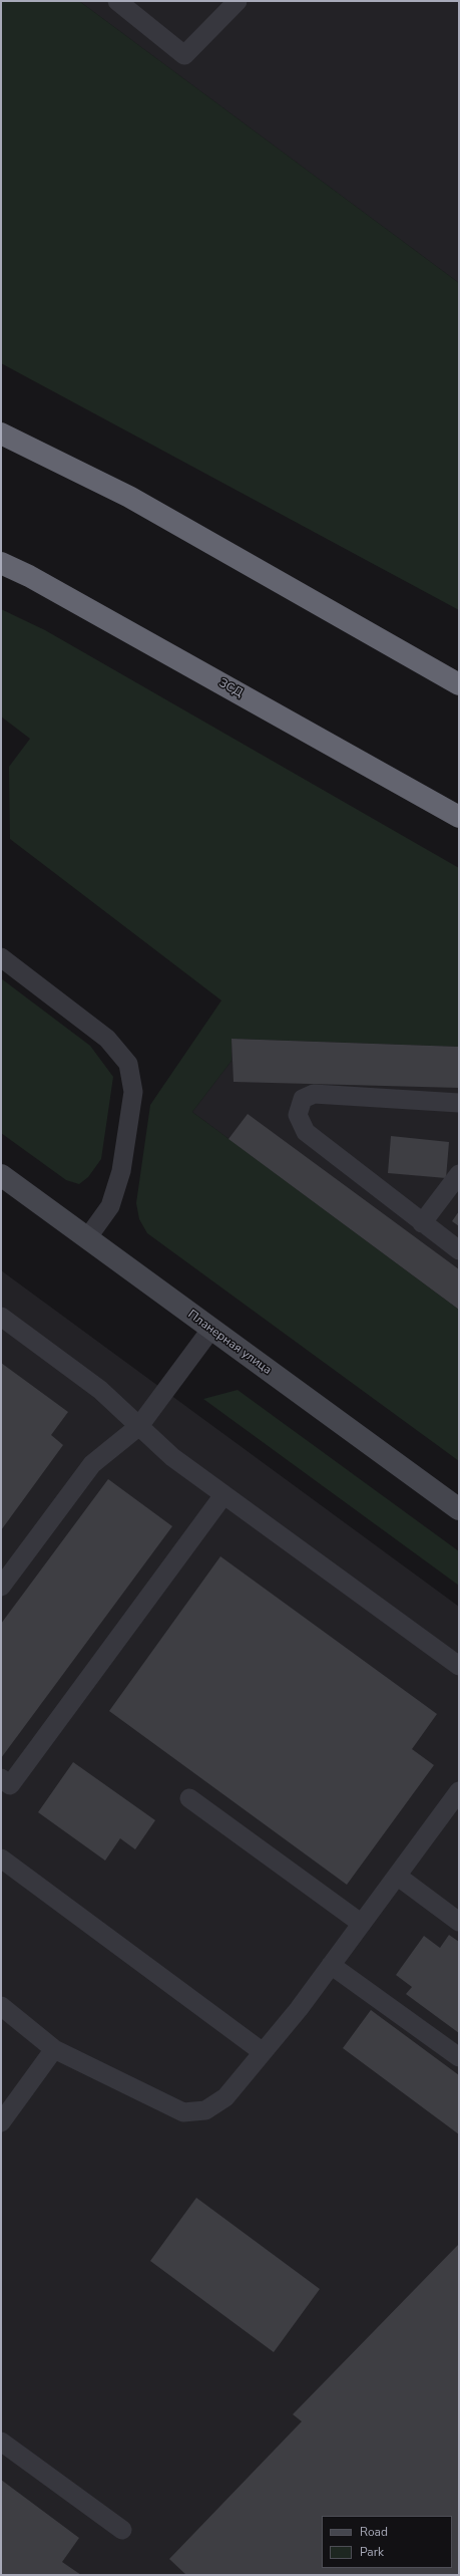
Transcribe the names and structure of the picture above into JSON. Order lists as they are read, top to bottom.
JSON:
{
  "streets": {
    "highway": ["ЗСД"],
    "main road": ["Планерная улица"]
  },
  "legend": ["Road", "Park"]
}
